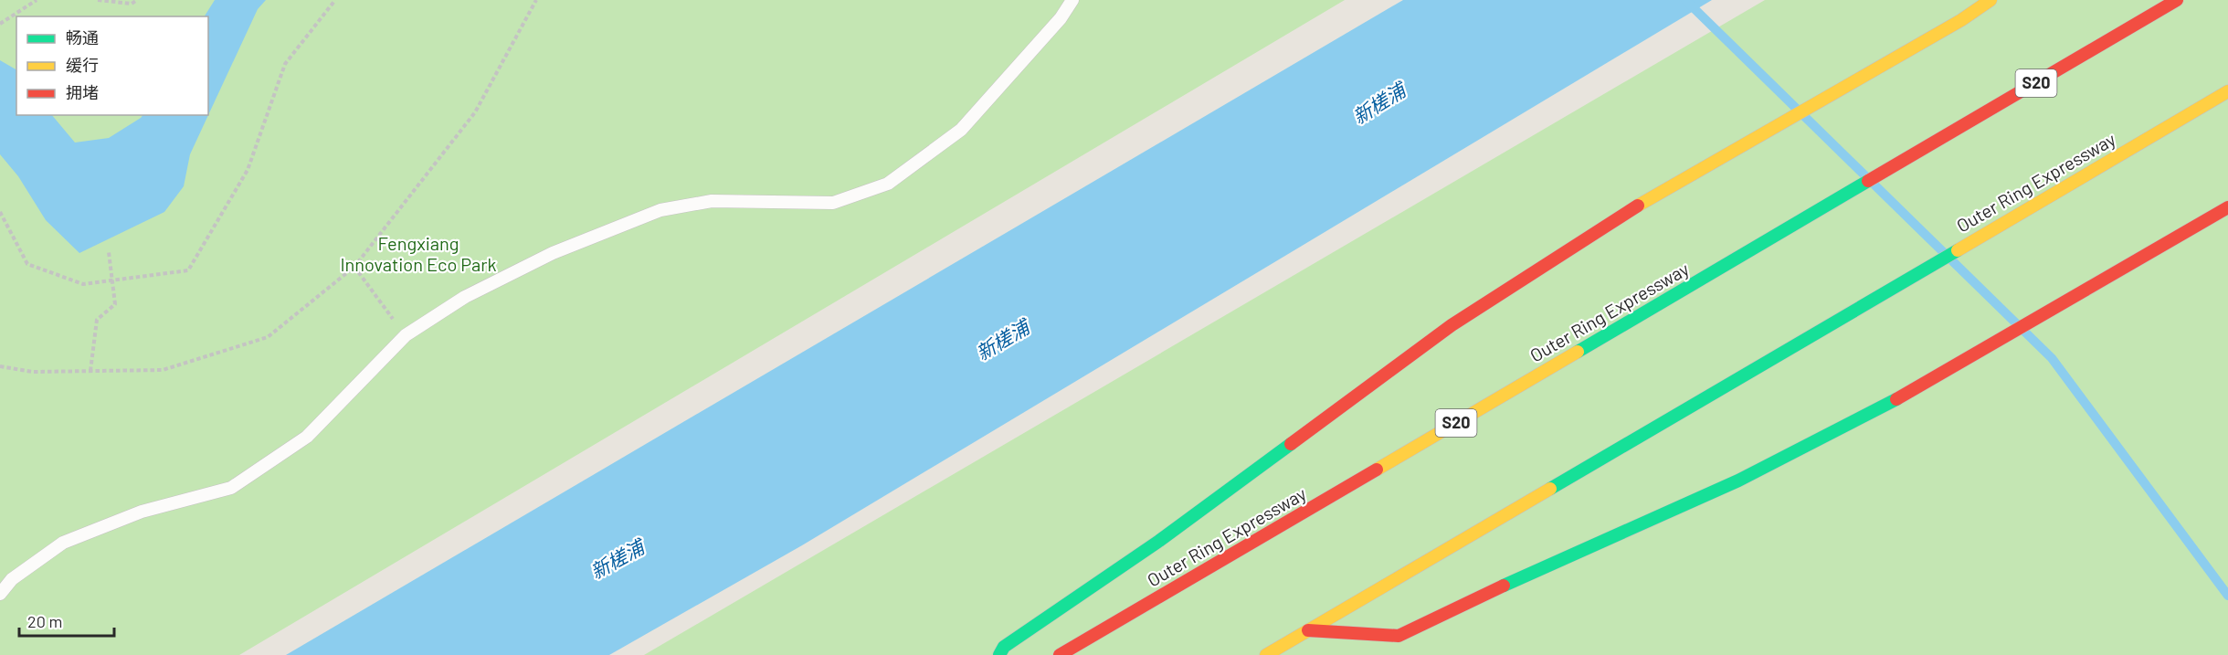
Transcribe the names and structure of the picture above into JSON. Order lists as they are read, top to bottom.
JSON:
{
  "streets": {
    "highway": ["S20", "Outer Ring Expressway"]
  },
  "water": ["新槎浦"],
  "parks": ["Fengxiang Innovation Eco Park"],
  "legend": ["畅通", "缓行", "拥堵"],
  "scale_bar": "20 m"
}
